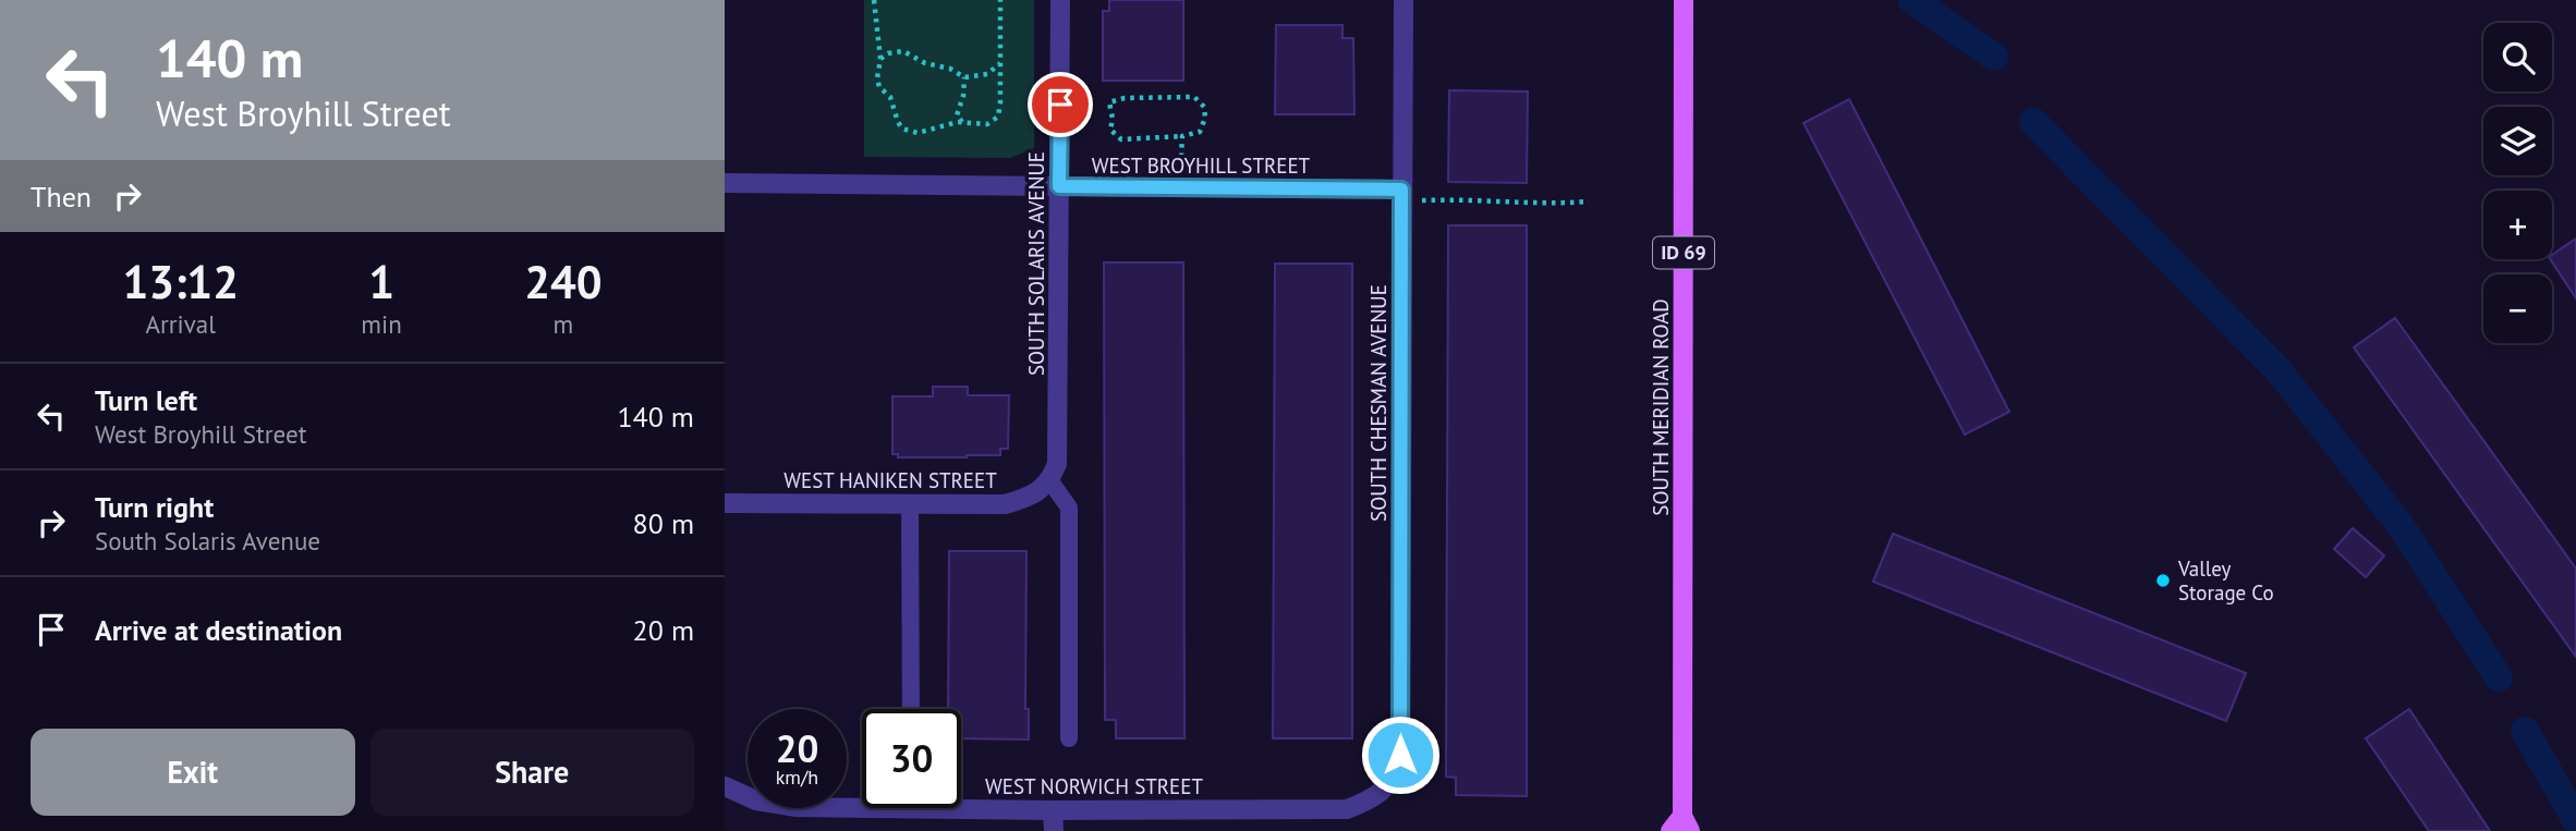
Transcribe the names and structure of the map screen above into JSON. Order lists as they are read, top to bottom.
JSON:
{
  "streets": {
    "main road": ["ID 69", "SOUTH MERIDIAN ROAD"],
    "street": [
      "WEST BROYHILL STREET",
      "SOUTH SOLARIS AVENUE",
      "SOUTH CHESMAN AVENUE",
      "WEST HANIKEN STREET",
      "WEST NORWICH STREET"
    ]
  },
  "crossings": [
    ["WEST BROYHILL STREET", "SOUTH SOLARIS AVENUE"],
    ["WEST BROYHILL STREET", "SOUTH CHESMAN AVENUE"],
    ["SOUTH SOLARIS AVENUE", "WEST HANIKEN STREET"],
    ["SOUTH CHESMAN AVENUE", "WEST NORWICH STREET"]
  ],
  "places": ["Valley Storage Co"],
  "page": {
    "turn": ["140 m", "West Broyhill Street"],
    "map_buttons": ["+", "−"],
    "then": "Then",
    "eta": [
      "13:12",
      "Arrival",
      "1",
      "min",
      "240",
      "m"
    ],
    "list": [
      {
        "name": "Turn left",
        "note": "West Broyhill Street",
        "value": "140 m"
      },
      {
        "name": "Turn right",
        "note": "South Solaris Avenue",
        "value": "80 m"
      },
      {
        "name": "Arrive at destination",
        "value": "20 m"
      }
    ],
    "speed": "20 km/h",
    "limit": "30",
    "buttons": ["Exit", "Share"]
  }
}
